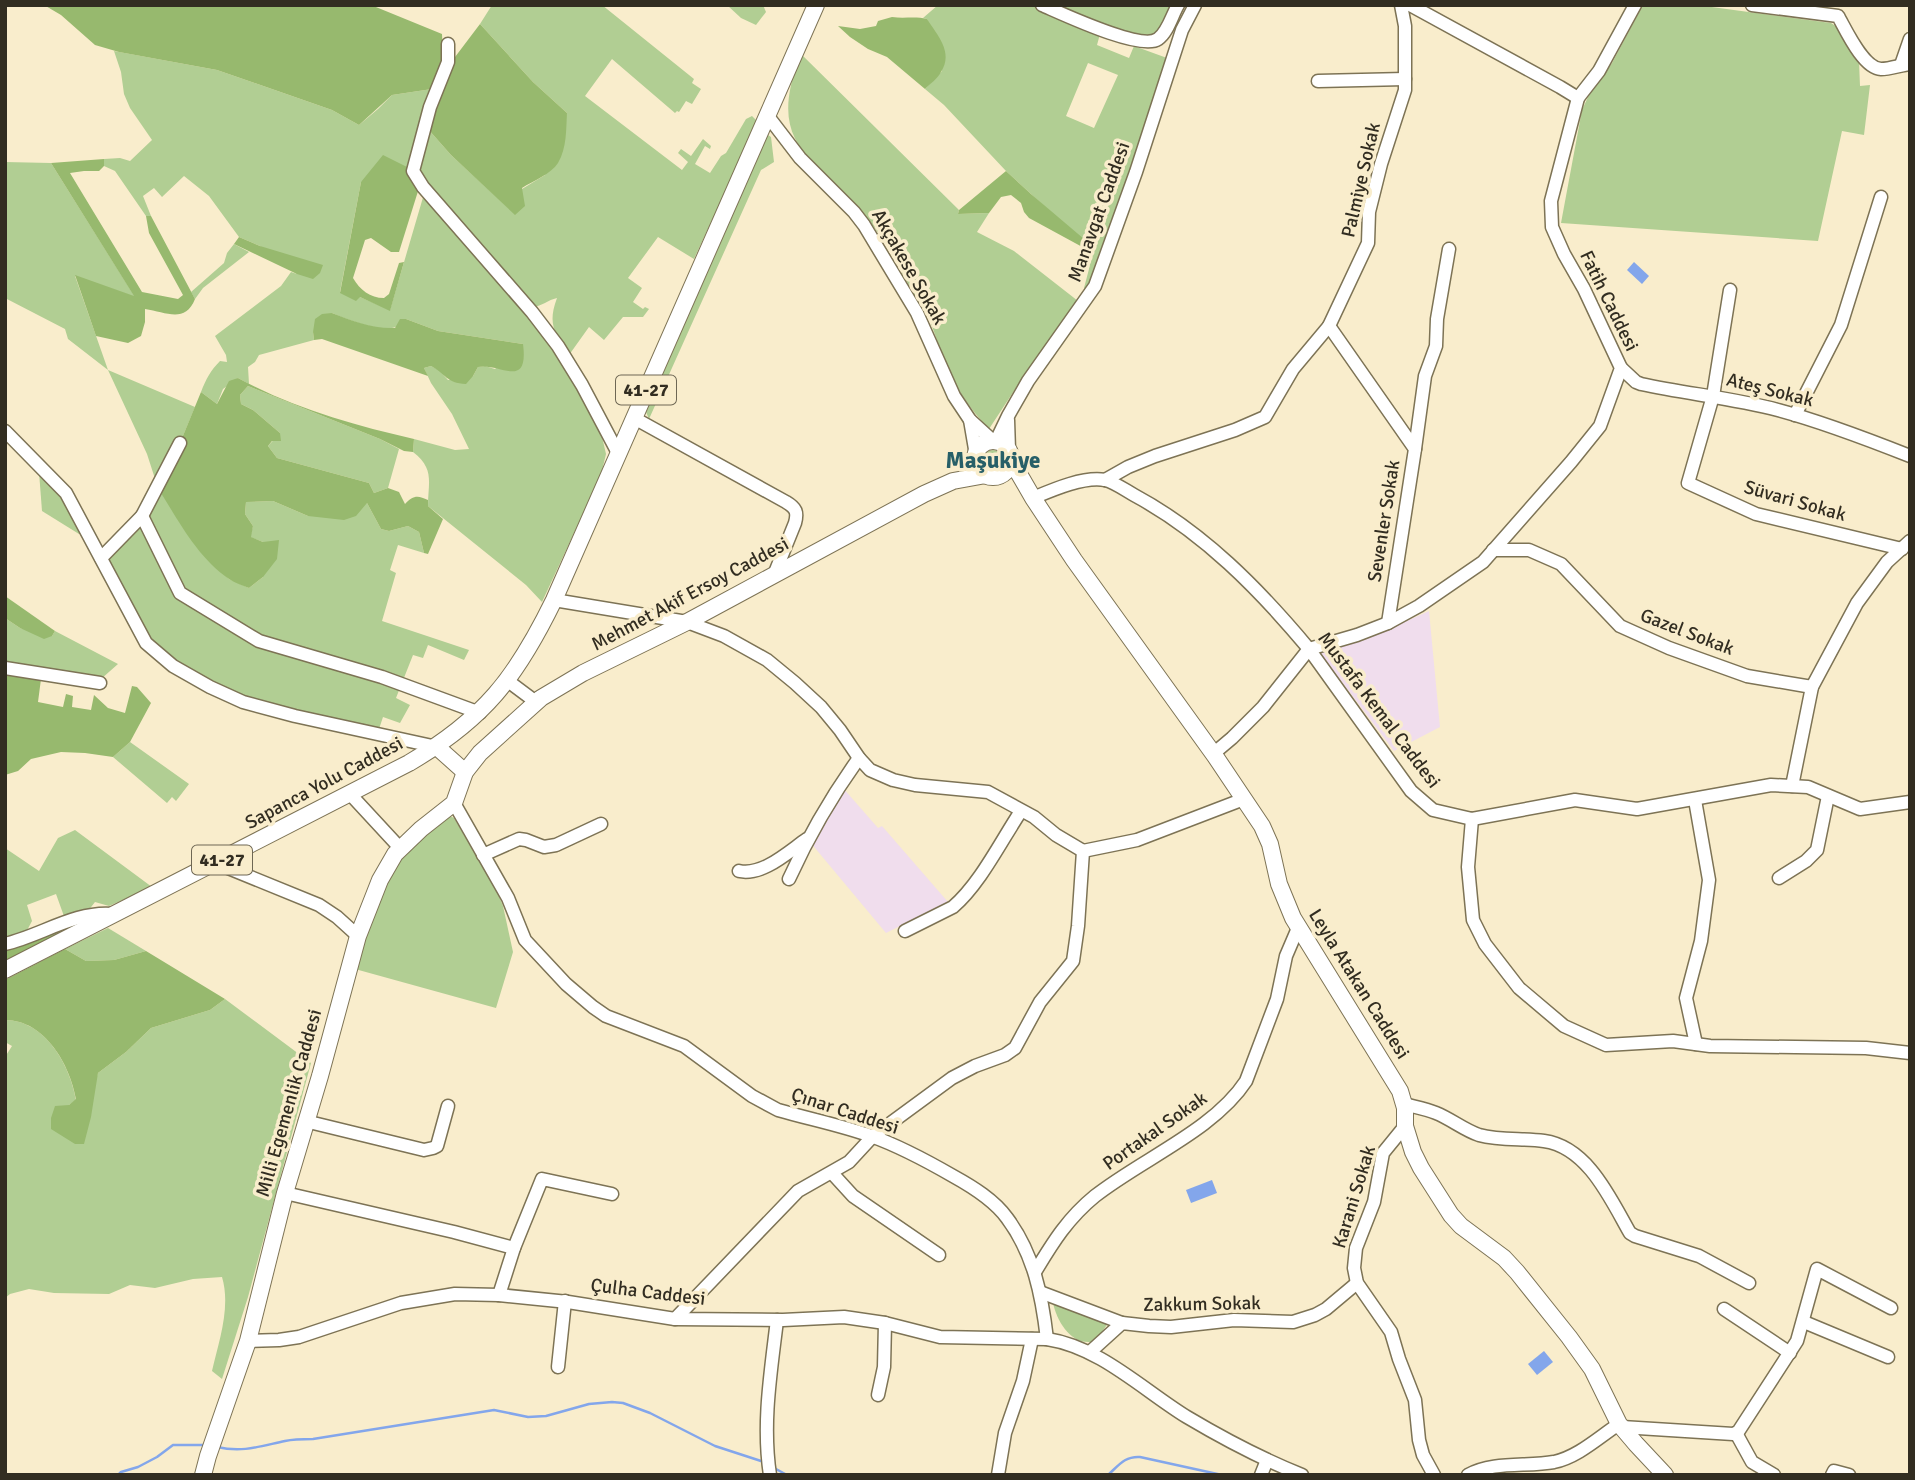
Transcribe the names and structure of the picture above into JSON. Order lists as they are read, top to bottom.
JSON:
{
  "streets": {
    "main road": [
      "41-27",
      "Mehmet Akif Ersoy Caddesi",
      "Sapanca Yolu Caddesi",
      "Leyla Atakan Caddesi",
      "Milli Egemenlik Caddesi"
    ],
    "street": [
      "Palmiye Sokak",
      "Manavgat Caddesi",
      "Akçakese Sokak",
      "Fatih Caddesi",
      "Ateş Sokak",
      "Süvari Sokak",
      "Sevenler Sokak",
      "Gazel Sokak",
      "Mustafa Kemal Caddesi",
      "Çınar Caddesi",
      "Portakal Sokak",
      "Karani Sokak",
      "Çulha Caddesi",
      "Zakkum Sokak"
    ]
  },
  "crossings": [
    ["Palmiye Sokak", "Sevenler Sokak"],
    ["Palmiye Sokak", "Mustafa Kemal Caddesi"],
    ["Manavgat Caddesi", "Leyla Atakan Caddesi"],
    ["Akçakese Sokak", "41-27"],
    ["Fatih Caddesi", "Ateş Sokak"],
    ["Fatih Caddesi", "Sevenler Sokak"],
    ["Fatih Caddesi", "Gazel Sokak"],
    ["Fatih Caddesi", "Mustafa Kemal Caddesi"],
    ["41-27", "Sapanca Yolu Caddesi"],
    ["Ateş Sokak", "Süvari Sokak"],
    ["Leyla Atakan Caddesi", "Portakal Sokak"],
    ["Leyla Atakan Caddesi", "Karani Sokak"],
    ["Milli Egemenlik Caddesi", "Çınar Caddesi"],
    ["Milli Egemenlik Caddesi", "Çulha Caddesi"],
    ["Çınar Caddesi", "Portakal Sokak"],
    ["Çınar Caddesi", "Çulha Caddesi"],
    ["Karani Sokak", "Zakkum Sokak"]
  ],
  "districts": ["Maşukiye"]
}
